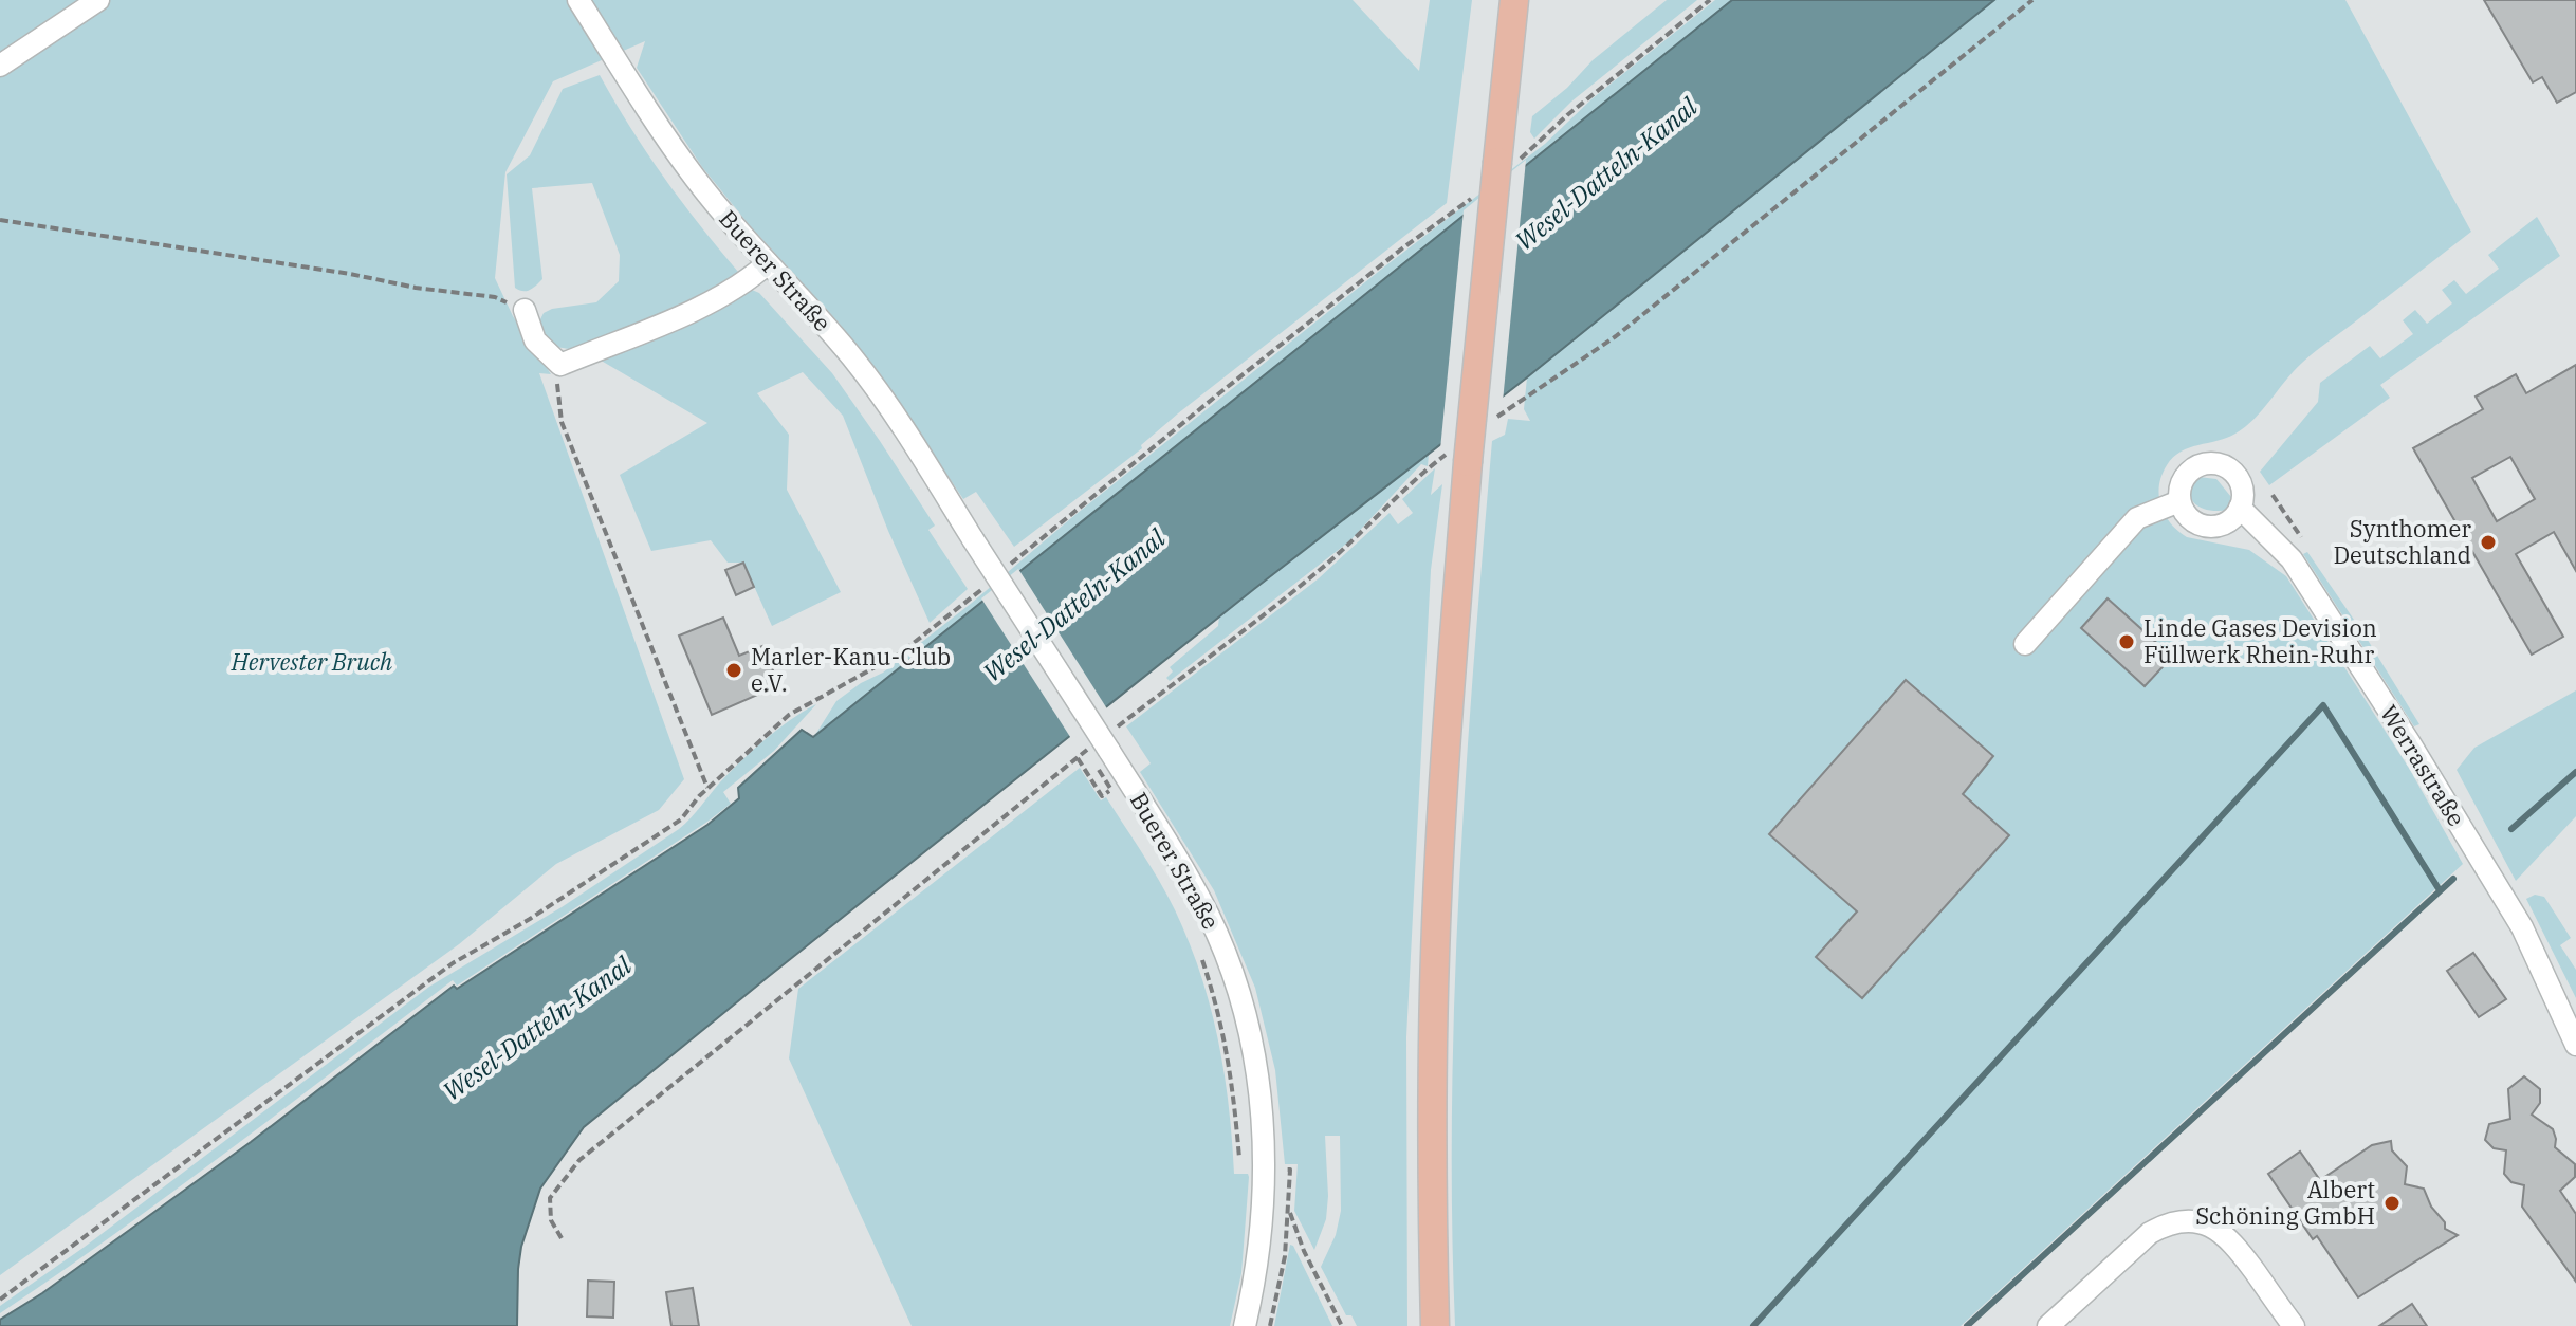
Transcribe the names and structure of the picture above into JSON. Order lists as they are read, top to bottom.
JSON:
{
  "streets": {
    "street": ["Buerer Straße", "Werrastraße"]
  },
  "water": ["Wesel-Datteln-Kanal"],
  "parks": ["Hervester Bruch"],
  "places": [
    "Synthomer Deutschland",
    "Linde Gases Devision Füllwerk Rhein-Ruhr",
    "Marler-Kanu-Club e.V.",
    "Albert Schöning GmbH"
  ]
}
